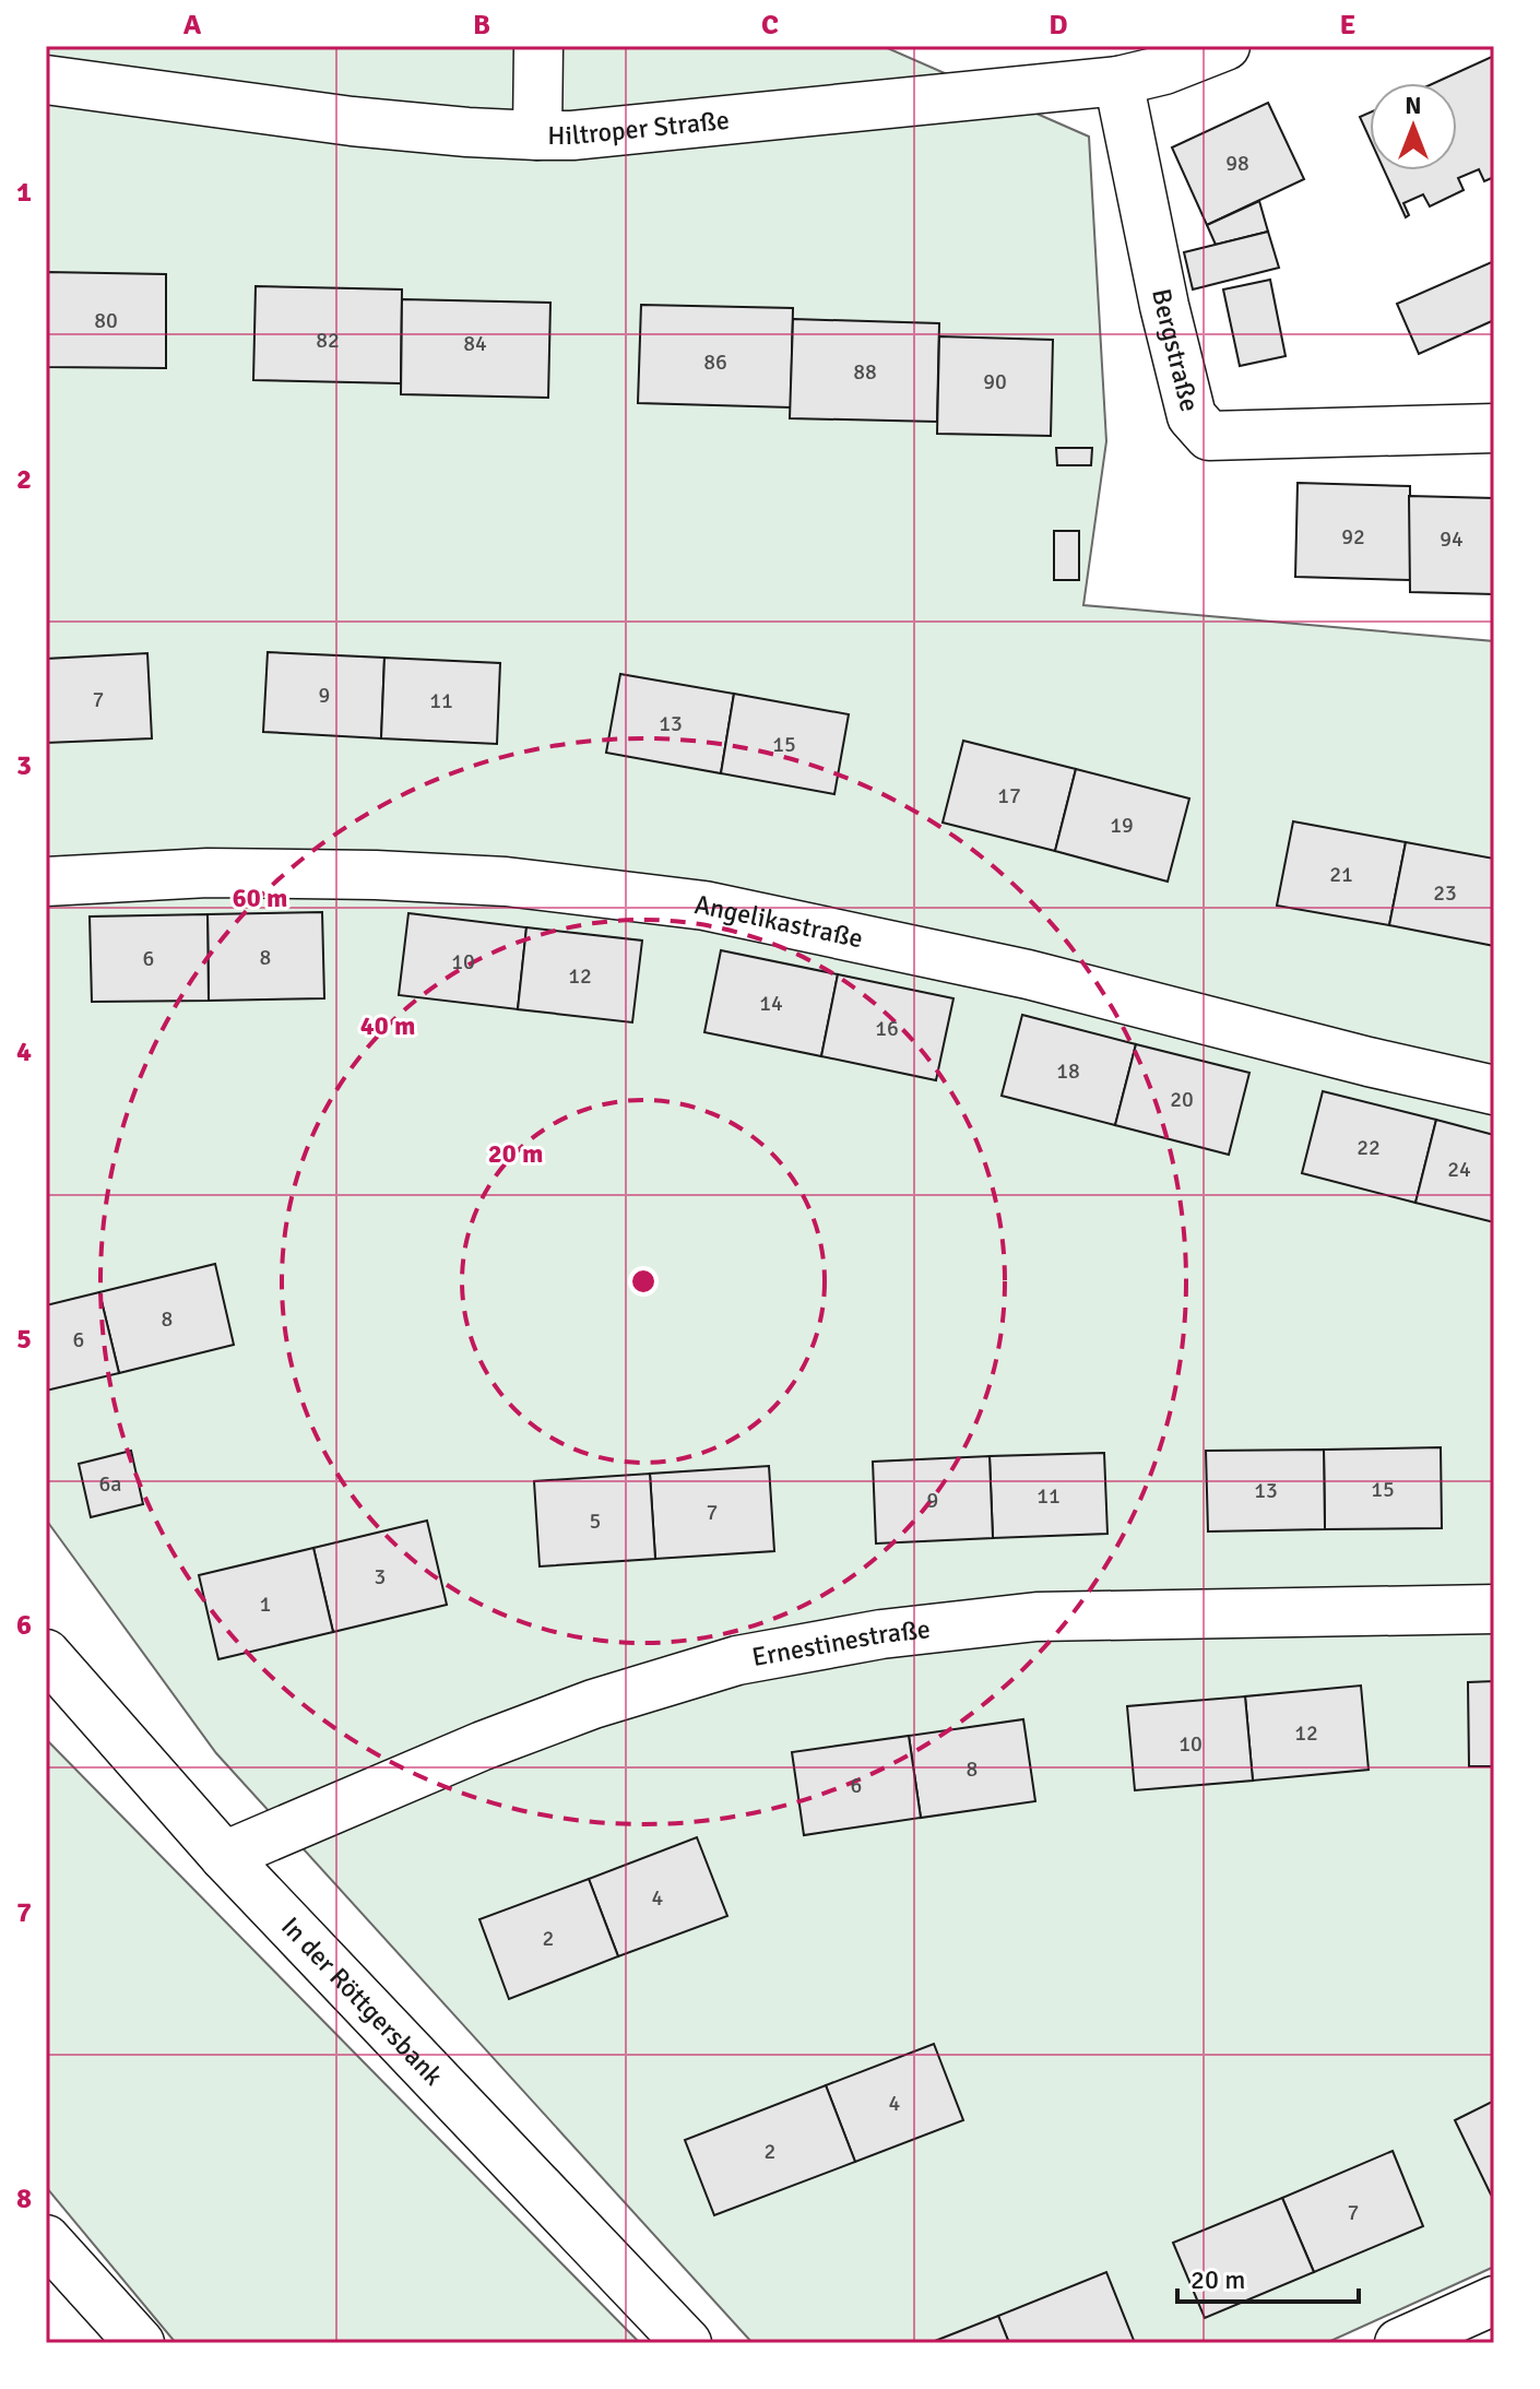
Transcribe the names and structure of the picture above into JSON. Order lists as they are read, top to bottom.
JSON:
{
  "streets": {
    "street": [
      "Hiltroper Straße",
      "Bergstraße",
      "Angelikastraße",
      "Ernestinestraße",
      "In der Röttgersbank"
    ]
  },
  "crossings": [
    ["Hiltroper Straße", "Bergstraße"],
    ["Ernestinestraße", "In der Röttgersbank"]
  ],
  "house_numbers": [
    "98",
    "80",
    "82",
    "84",
    "86",
    "88",
    "90",
    "92",
    "94",
    "9",
    "7",
    "11",
    "13",
    "15",
    "17",
    "19",
    "21",
    "23",
    "8",
    "6",
    "10",
    "12",
    "14",
    "16",
    "18",
    "20",
    "22",
    "24",
    "8",
    "6",
    "6a",
    "15",
    "13",
    "11",
    "9",
    "7",
    "5",
    "3",
    "1",
    "12",
    "10",
    "8",
    "6",
    "4",
    "2",
    "4",
    "2",
    "7"
  ],
  "scale_bar": "20 m",
  "north": "top",
  "grid": {
    "columns": [
      "A",
      "B",
      "C",
      "D",
      "E"
    ],
    "rows": [
      "1",
      "2",
      "3",
      "4",
      "5",
      "6",
      "7",
      "8"
    ]
  },
  "rings": ["60 m", "40 m", "20 m"]
}
